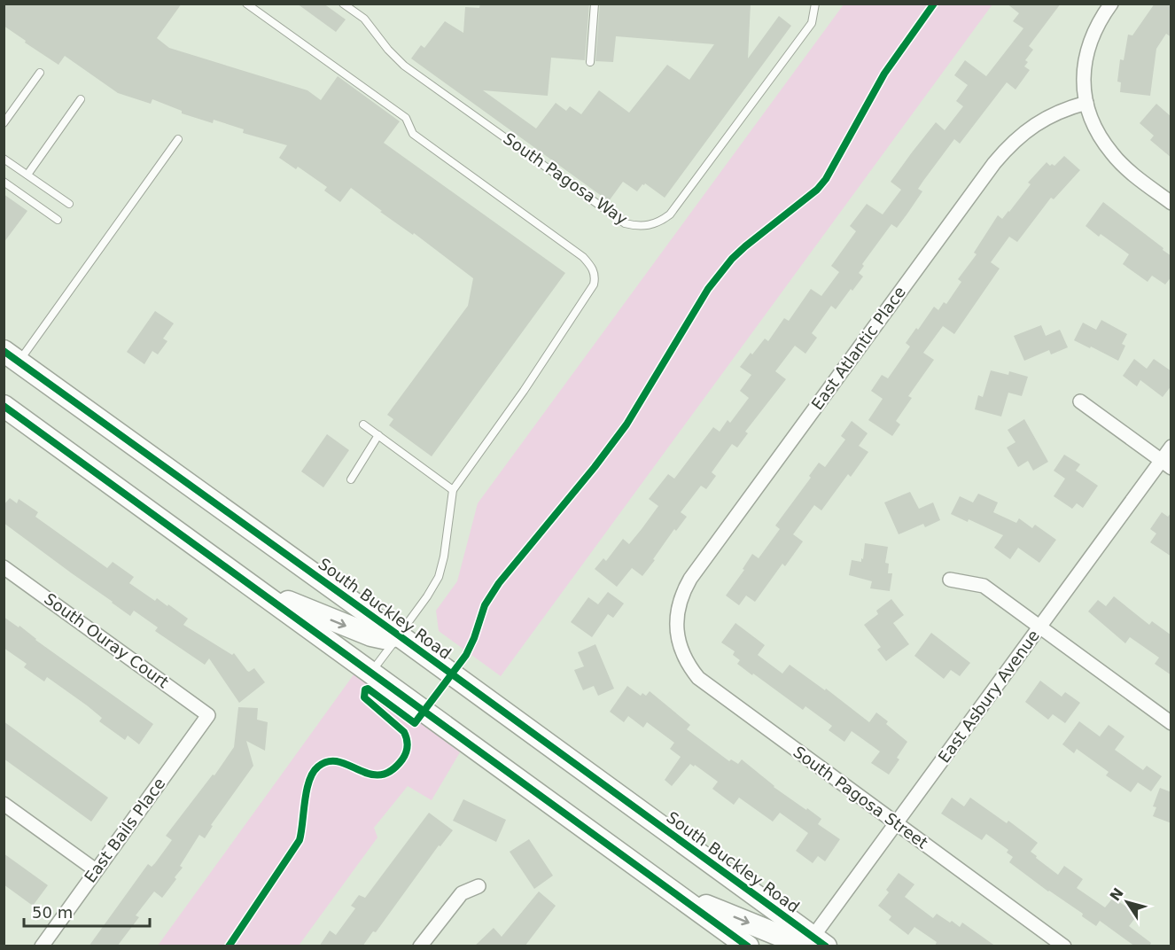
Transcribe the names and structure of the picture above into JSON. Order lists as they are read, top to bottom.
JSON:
{
  "streets": {
    "main road": ["South Buckley Road"],
    "street": [
      "East Atlantic Place",
      "South Ouray Court",
      "East Asbury Avenue",
      "South Pagosa Street",
      "East Bails Place"
    ],
    "lane": ["South Pagosa Way"]
  },
  "crossings": [
    ["East Atlantic Place", "South Pagosa Street"],
    ["South Buckley Road", "East Asbury Avenue"],
    ["South Ouray Court", "East Bails Place"],
    ["East Asbury Avenue", "South Pagosa Street"]
  ],
  "scale_bar": "50 m",
  "north": "top left"
}
